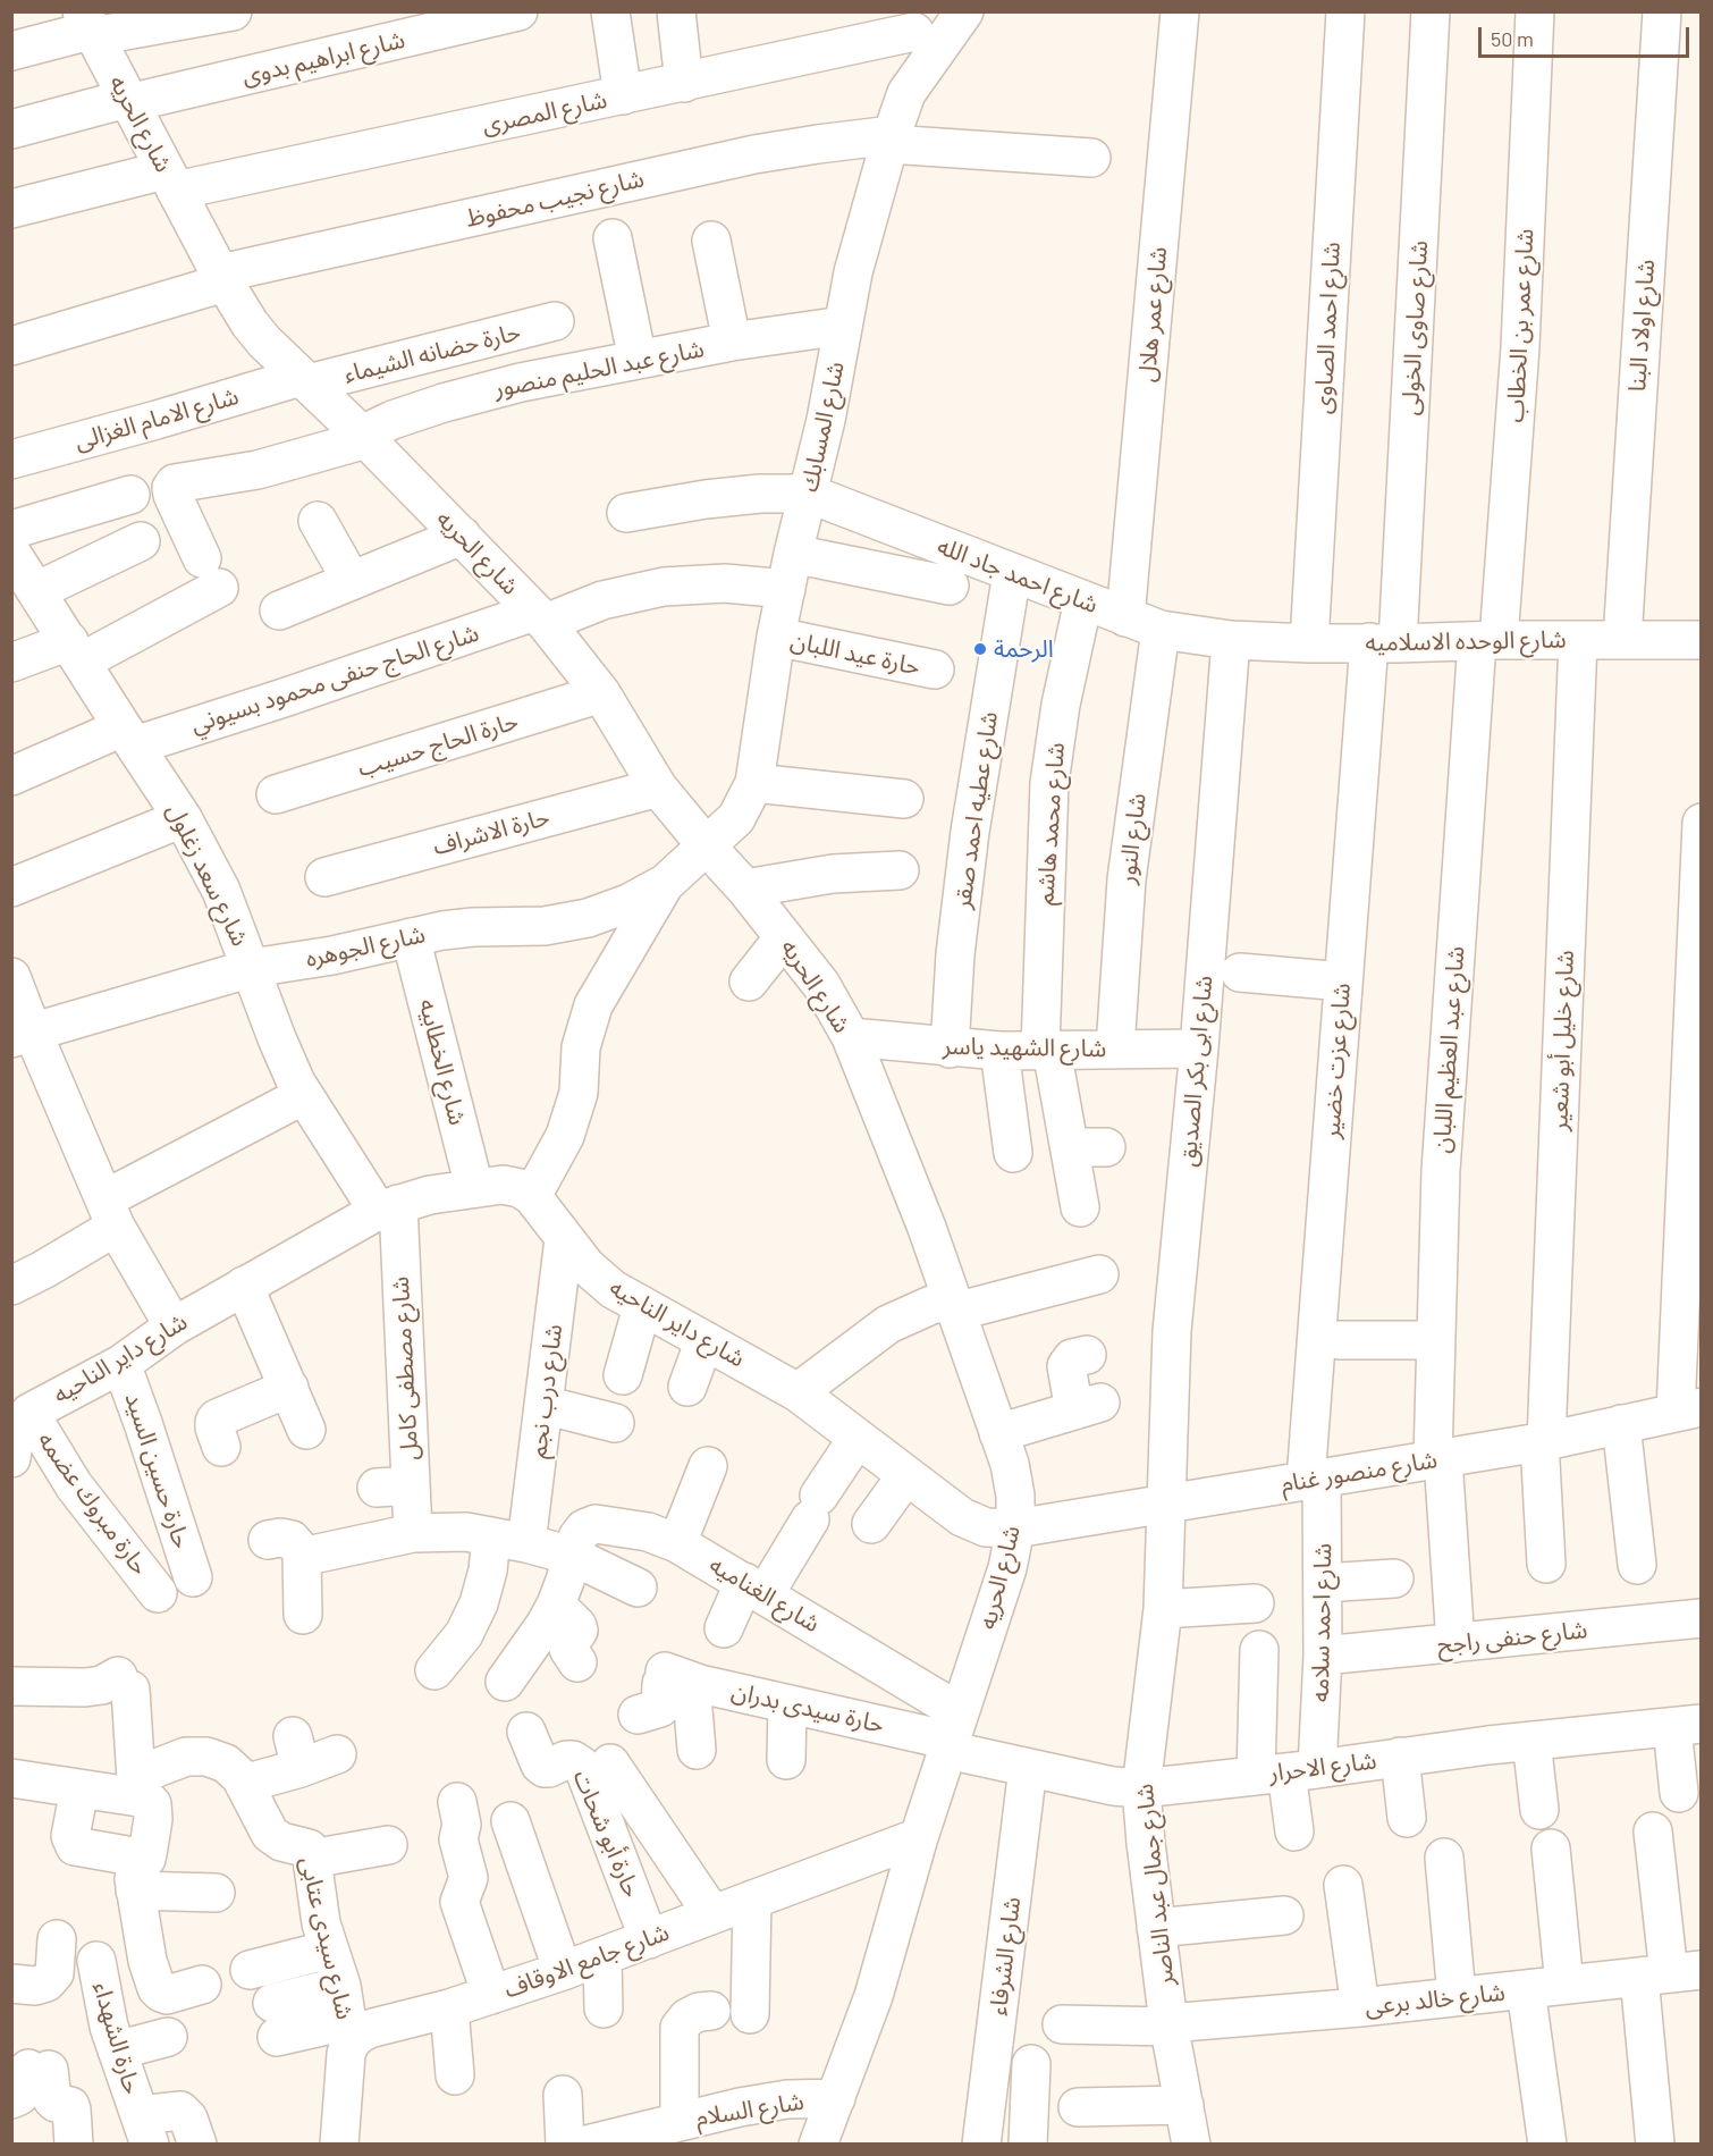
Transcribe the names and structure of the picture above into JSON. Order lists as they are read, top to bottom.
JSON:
{
  "streets": {
    "street": [
      "شارع ابراهيم بدوى",
      "شارع المصرى",
      "شارع الحريه",
      "شارع نجيب محفوظ",
      "شارع عمر هلال",
      "شارع عمر بن الخطاب",
      "شارع اولاد البنا",
      "شارع احمد الصاوى",
      "شارع صاوى الخولى",
      "حارة حضانه الشيماء",
      "شارع عبد الحليم منصور",
      "شارع الامام الغزالى",
      "شارع المسابك",
      "شارع احمد جاد الله",
      "شارع الوحده الاسلاميه",
      "حارة عيد اللبان",
      "شارع الحاج حنفى محمود بسيوني",
      "حارة الحاج حسيب",
      "شارع عطيه احمد صقر",
      "شارع محمد هاشم",
      "حارة الاشراف",
      "شارع النور",
      "شارع سعد زغلول",
      "شارع الجوهره",
      "شارع خليل أبو شعير",
      "شارع الشهيد ياسر",
      "شارع عبد العظيم اللبان",
      "شارع عزت خضير",
      "شارع الخطابيه",
      "شارع ابى بكر الصديق",
      "شارع داير الناحيه",
      "شارع مصطفى كامل",
      "شارع درب نجم",
      "حارة حسين السيد",
      "شارع منصور غنام",
      "حارة مبروك عضمه",
      "شارع الغناميه",
      "شارع احمد سلامه",
      "شارع حنفى راجح",
      "حارة سيدى بدران",
      "شارع الاحرار",
      "حارة أبو شحات",
      "شارع جمال عبد الناصر",
      "شارع سيدى عتابى",
      "شارع الشرفاء",
      "شارع جامع الاوقاف",
      "شارع خالد برعى",
      "حارة الشهداء",
      "شارع السلام"
    ]
  },
  "crossings": [
    ["شارع ابراهيم بدوى", "شارع الحريه"],
    ["شارع المصرى", "شارع الحريه"],
    ["شارع الحريه", "شارع نجيب محفوظ"],
    ["شارع الحريه", "حارة حضانه الشيماء"],
    ["شارع الحريه", "شارع عبد الحليم منصور"],
    ["شارع الحريه", "شارع الامام الغزالى"],
    ["شارع الحريه", "شارع المسابك"],
    ["شارع الحريه", "شارع الحاج حنفى محمود بسيوني"],
    ["شارع الحريه", "حارة الحاج حسيب"],
    ["شارع الحريه", "حارة الاشراف"],
    ["شارع الحريه", "شارع الجوهره"],
    ["شارع الحريه", "شارع الشهيد ياسر"],
    ["شارع الحريه", "شارع داير الناحيه"],
    ["شارع الحريه", "شارع منصور غنام"],
    ["شارع الحريه", "شارع الغناميه"],
    ["شارع الحريه", "حارة سيدى بدران"],
    ["شارع الحريه", "شارع الاحرار"],
    ["شارع الحريه", "شارع جامع الاوقاف"],
    ["شارع الحريه", "شارع السلام"],
    ["شارع نجيب محفوظ", "شارع المسابك"],
    ["شارع عمر هلال", "شارع احمد جاد الله"],
    ["شارع عمر بن الخطاب", "شارع الوحده الاسلاميه"],
    ["شارع عمر بن الخطاب", "شارع عبد العظيم اللبان"],
    ["شارع اولاد البنا", "شارع الوحده الاسلاميه"],
    ["شارع احمد الصاوى", "شارع الوحده الاسلاميه"],
    ["شارع صاوى الخولى", "شارع الوحده الاسلاميه"],
    ["شارع صاوى الخولى", "شارع عزت خضير"],
    ["حارة حضانه الشيماء", "شارع الامام الغزالى"],
    ["شارع عبد الحليم منصور", "شارع المسابك"],
    ["شارع عبد الحليم منصور", "شارع سعد زغلول"],
    ["شارع المسابك", "شارع احمد جاد الله"],
    ["شارع المسابك", "حارة عيد اللبان"],
    ["شارع المسابك", "شارع الحاج حنفى محمود بسيوني"],
    ["شارع المسابك", "شارع الجوهره"],
    ["شارع احمد جاد الله", "شارع الوحده الاسلاميه"],
    ["شارع احمد جاد الله", "شارع عطيه احمد صقر"],
    ["شارع احمد جاد الله", "شارع محمد هاشم"],
    ["شارع احمد جاد الله", "شارع النور"],
    ["شارع احمد جاد الله", "شارع ابى بكر الصديق"],
    ["شارع الوحده الاسلاميه", "شارع خليل أبو شعير"],
    ["شارع الوحده الاسلاميه", "شارع عبد العظيم اللبان"],
    ["شارع الوحده الاسلاميه", "شارع عزت خضير"],
    ["شارع الوحده الاسلاميه", "شارع ابى بكر الصديق"],
    ["شارع الحاج حنفى محمود بسيوني", "شارع سعد زغلول"],
    ["شارع عطيه احمد صقر", "شارع الشهيد ياسر"],
    ["شارع محمد هاشم", "شارع الشهيد ياسر"],
    ["شارع النور", "شارع الشهيد ياسر"],
    ["شارع سعد زغلول", "شارع الجوهره"],
    ["شارع سعد زغلول", "شارع داير الناحيه"],
    ["شارع سعد زغلول", "شارع مصطفى كامل"],
    ["شارع الجوهره", "شارع الخطابيه"],
    ["شارع خليل أبو شعير", "شارع منصور غنام"],
    ["شارع الشهيد ياسر", "شارع ابى بكر الصديق"],
    ["شارع عبد العظيم اللبان", "شارع منصور غنام"],
    ["شارع عزت خضير", "شارع منصور غنام"],
    ["شارع عزت خضير", "شارع احمد سلامه"],
    ["شارع الخطابيه", "شارع داير الناحيه"],
    ["شارع ابى بكر الصديق", "شارع منصور غنام"],
    ["شارع ابى بكر الصديق", "شارع جمال عبد الناصر"],
    ["شارع داير الناحيه", "شارع مصطفى كامل"],
    ["شارع داير الناحيه", "شارع درب نجم"],
    ["شارع داير الناحيه", "حارة حسين السيد"],
    ["شارع داير الناحيه", "شارع منصور غنام"],
    ["شارع داير الناحيه", "حارة مبروك عضمه"],
    ["شارع منصور غنام", "شارع احمد سلامه"],
    ["شارع منصور غنام", "شارع جمال عبد الناصر"],
    ["شارع الغناميه", "حارة سيدى بدران"],
    ["شارع الغناميه", "شارع الاحرار"],
    ["شارع احمد سلامه", "شارع حنفى راجح"],
    ["شارع احمد سلامه", "شارع الاحرار"],
    ["حارة سيدى بدران", "شارع الاحرار"],
    ["شارع الاحرار", "شارع جمال عبد الناصر"],
    ["شارع الاحرار", "شارع الشرفاء"],
    ["حارة أبو شحات", "شارع جامع الاوقاف"],
    ["شارع جمال عبد الناصر", "شارع خالد برعى"],
    ["شارع سيدى عتابى", "شارع جامع الاوقاف"]
  ],
  "places": ["الرحمة"],
  "scale_bar": "50 m"
}
